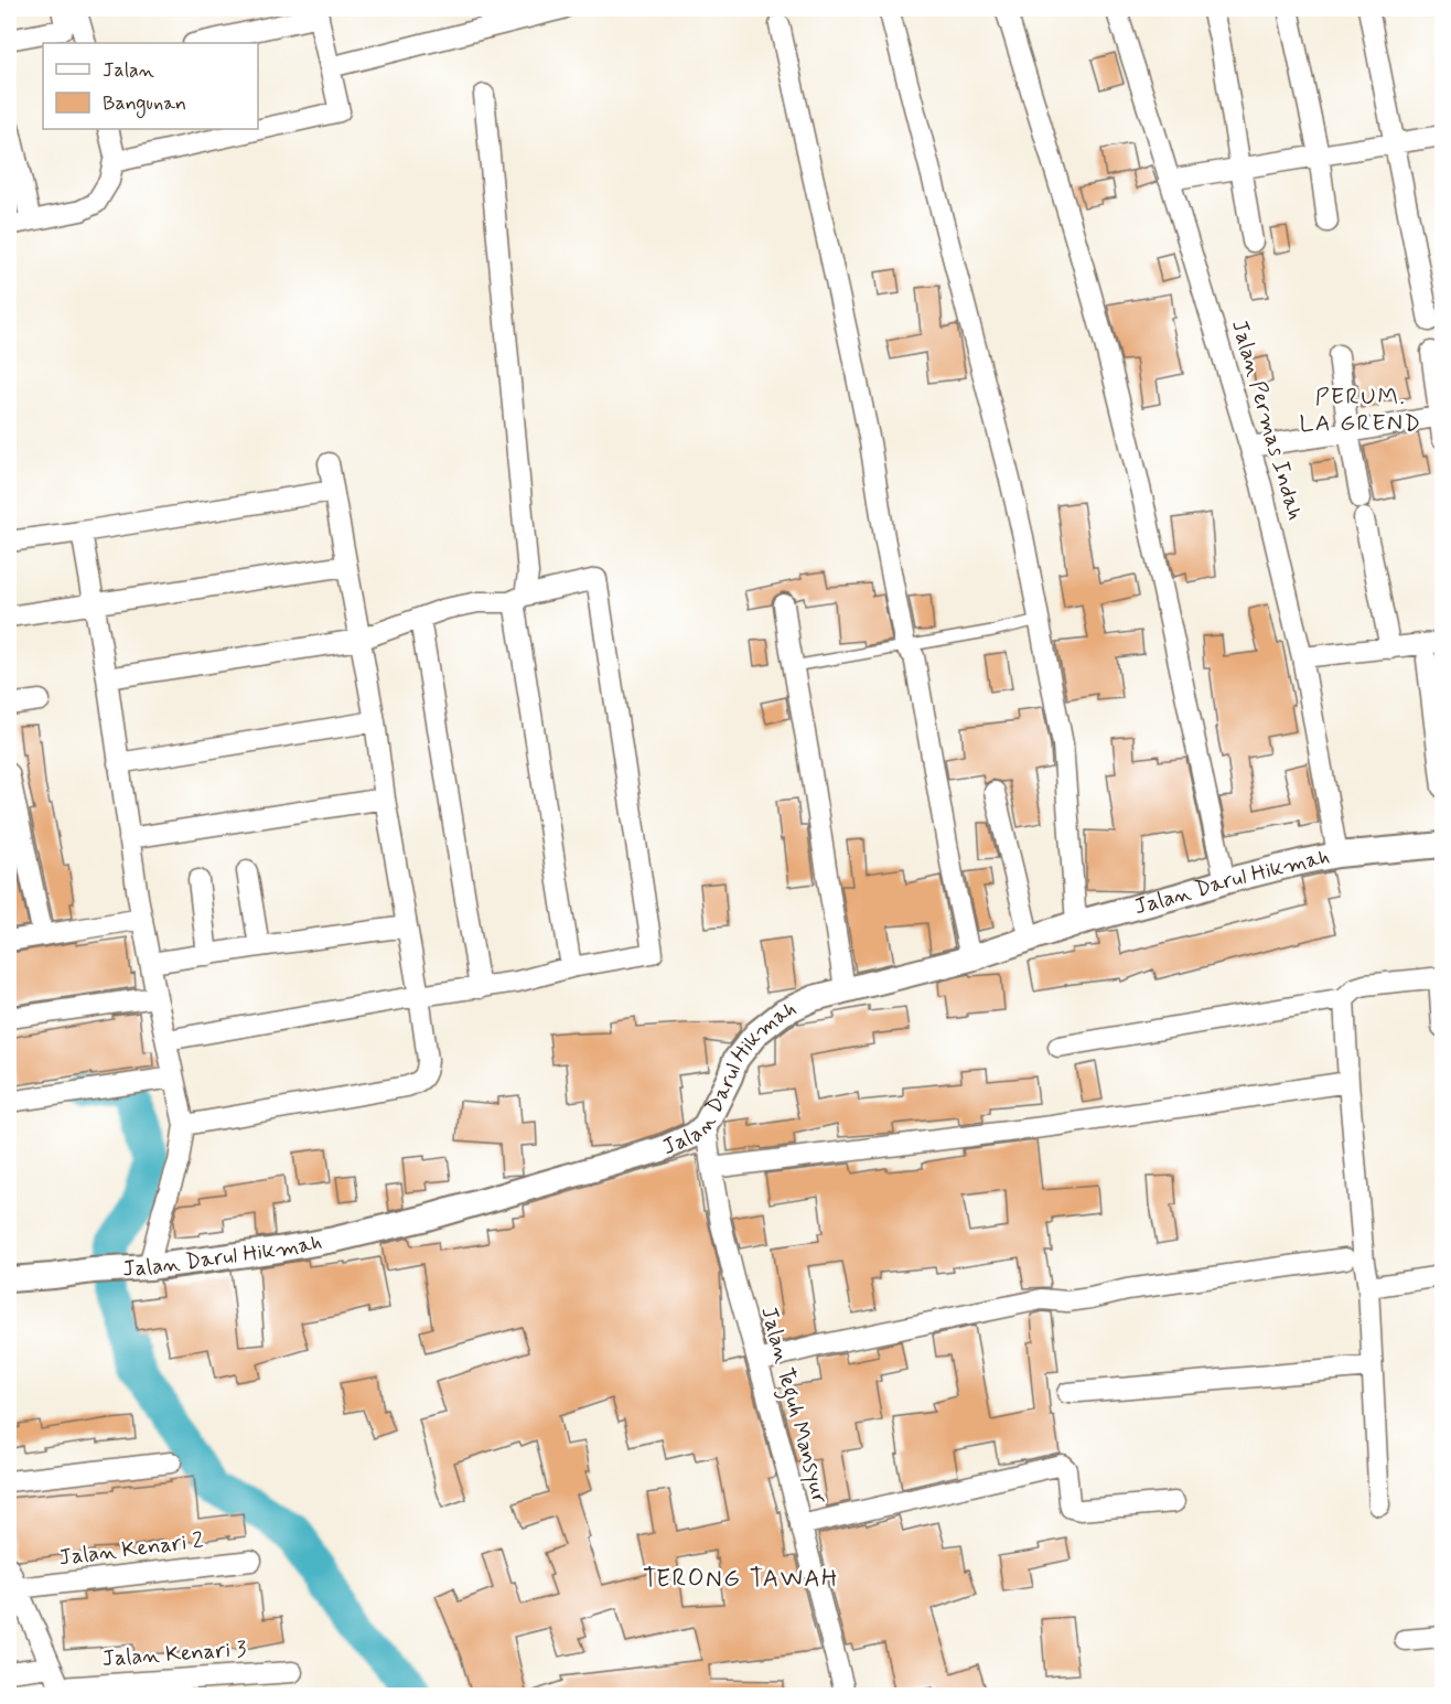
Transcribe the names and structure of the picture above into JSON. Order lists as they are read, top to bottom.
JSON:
{
  "streets": {
    "street": [
      "Jalan Permas Indah",
      "Jalan Darul Hikmah",
      "Jalan Teguh Mansyur",
      "Jalan Kenari 2",
      "Jalan Kenari 3"
    ]
  },
  "crossings": [
    ["Jalan Permas Indah", "Jalan Darul Hikmah"],
    ["Jalan Darul Hikmah", "Jalan Teguh Mansyur"]
  ],
  "districts": ["PERUM. LA GREND", "TERONG TAWAH"],
  "legend": ["Jalan", "Bangunan"]
}
